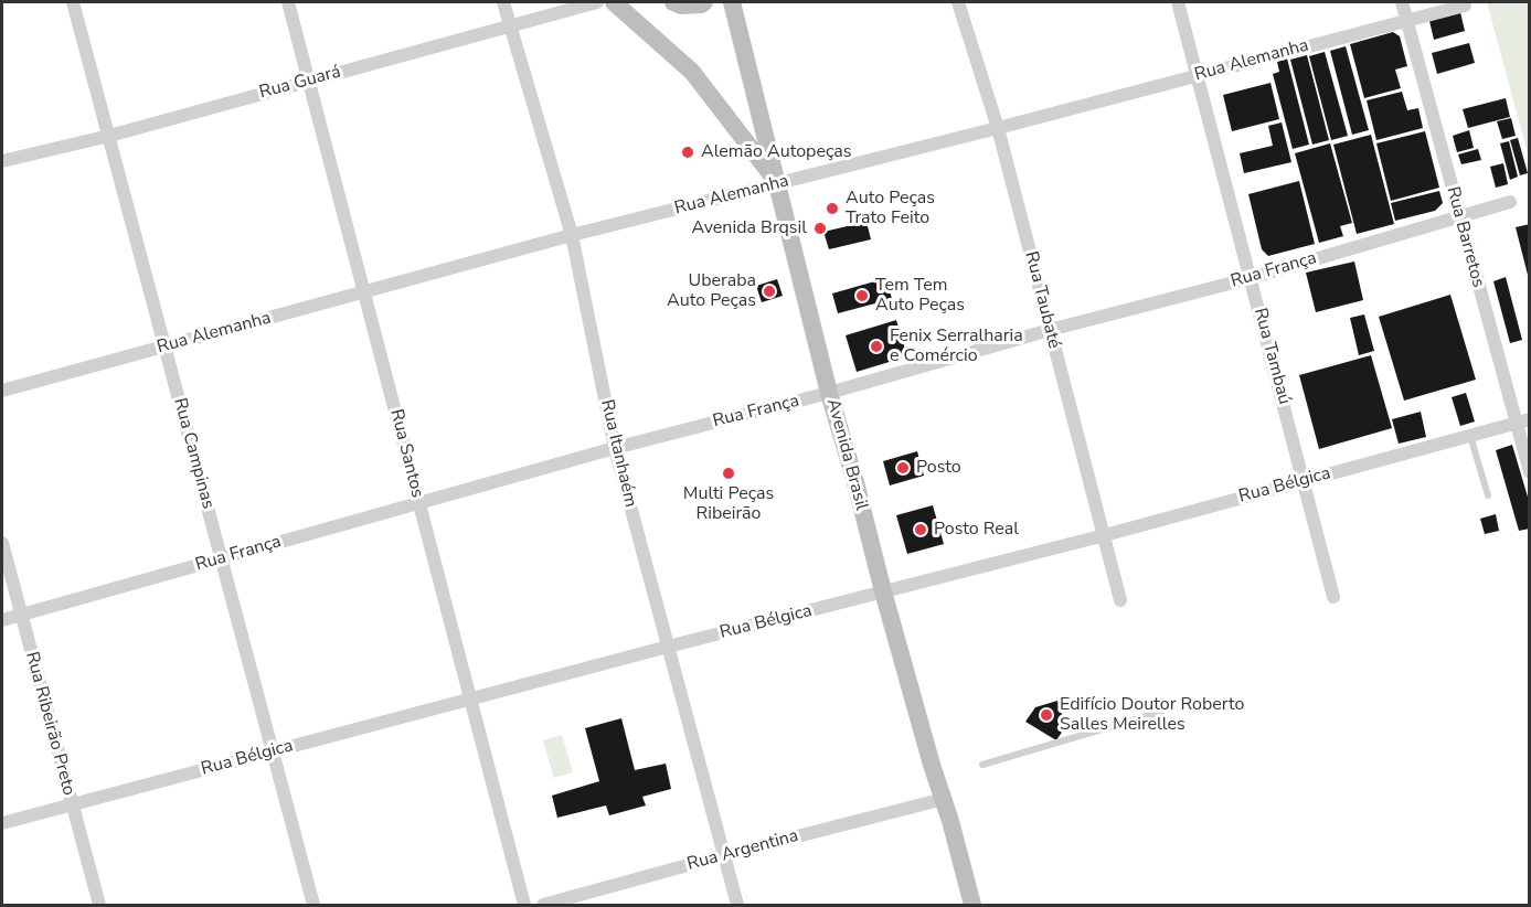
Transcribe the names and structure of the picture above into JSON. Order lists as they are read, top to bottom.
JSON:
{
  "streets": {
    "main road": ["Avenida Brasil"],
    "street": [
      "Rua Alemanha",
      "Rua Guará",
      "Rua Barretos",
      "Rua França",
      "Rua Taubaté",
      "Rua Tambaú",
      "Rua Campinas",
      "Rua Santos",
      "Rua Itanhaém",
      "Rua Bélgica",
      "Rua Ribeirão Preto",
      "Rua Argentina"
    ]
  },
  "crossings": [
    ["Rua Alemanha", "Rua Barretos"],
    ["Rua Alemanha", "Rua Taubaté"],
    ["Rua Alemanha", "Rua Tambaú"],
    ["Rua Alemanha", "Rua Campinas"],
    ["Rua Alemanha", "Rua Santos"],
    ["Rua Alemanha", "Rua Itanhaém"],
    ["Rua Alemanha", "Avenida Brasil"],
    ["Rua Guará", "Rua Campinas"],
    ["Rua Guará", "Rua Santos"],
    ["Rua Guará", "Rua Itanhaém"],
    ["Rua Barretos", "Rua França"],
    ["Rua Barretos", "Rua Bélgica"],
    ["Rua França", "Rua Taubaté"],
    ["Rua França", "Rua Tambaú"],
    ["Rua França", "Rua Campinas"],
    ["Rua França", "Rua Santos"],
    ["Rua França", "Rua Itanhaém"],
    ["Rua França", "Avenida Brasil"],
    ["Rua França", "Rua Ribeirão Preto"],
    ["Rua Taubaté", "Rua Bélgica"],
    ["Rua Tambaú", "Rua Bélgica"],
    ["Rua Campinas", "Rua Bélgica"],
    ["Rua Santos", "Rua Bélgica"],
    ["Rua Itanhaém", "Rua Bélgica"],
    ["Rua Itanhaém", "Rua Argentina"],
    ["Avenida Brasil", "Rua Bélgica"],
    ["Avenida Brasil", "Rua Argentina"],
    ["Rua Bélgica", "Rua Ribeirão Preto"]
  ],
  "places": [
    "Alemão Autopeças",
    "Auto Peças Trato Feito",
    "Avenida Brqsil",
    "Uberaba Auto Peças",
    "Tem Tem Auto Peças",
    "Fenix Serralharia e Comércio",
    "Posto",
    "Multi Peças Ribeirão",
    "Posto Real",
    "Edifício Doutor Roberto Salles Meirelles"
  ]
}
